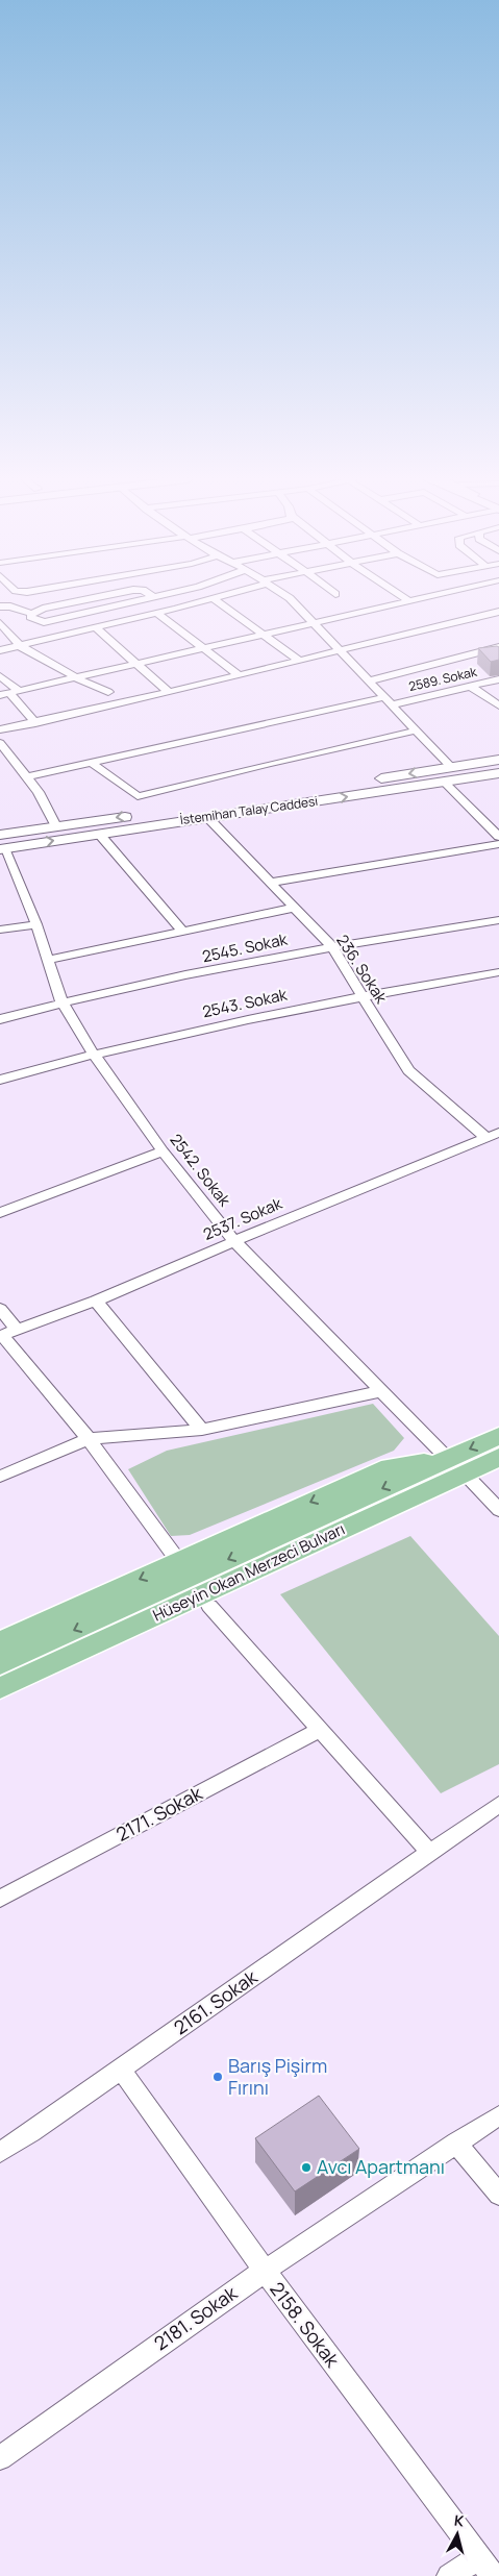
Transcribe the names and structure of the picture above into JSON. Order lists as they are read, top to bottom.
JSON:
{
  "streets": {
    "main road": ["Hüseyin Okan Merzeci Bulvarı"],
    "street": [
      "2589. Sokak",
      "İstemihan Talay Caddesi",
      "2545. Sokak",
      "236. Sokak",
      "2543. Sokak",
      "2542. Sokak",
      "2537. Sokak",
      "2171. Sokak",
      "2161. Sokak",
      "2181. Sokak",
      "2158. Sokak"
    ]
  },
  "crossings": [
    ["İstemihan Talay Caddesi", "236. Sokak"],
    ["İstemihan Talay Caddesi", "2542. Sokak"],
    ["2545. Sokak", "236. Sokak"],
    ["2545. Sokak", "2542. Sokak"],
    ["236. Sokak", "2543. Sokak"],
    ["236. Sokak", "2537. Sokak"],
    ["2543. Sokak", "2542. Sokak"],
    ["2542. Sokak", "2537. Sokak"],
    ["2542. Sokak", "Hüseyin Okan Merzeci Bulvarı"],
    ["2161. Sokak", "2158. Sokak"],
    ["2181. Sokak", "2158. Sokak"]
  ],
  "places": ["Barış Pişirm Fırını", "Avcı Apartmanı"],
  "north": "top"
}
